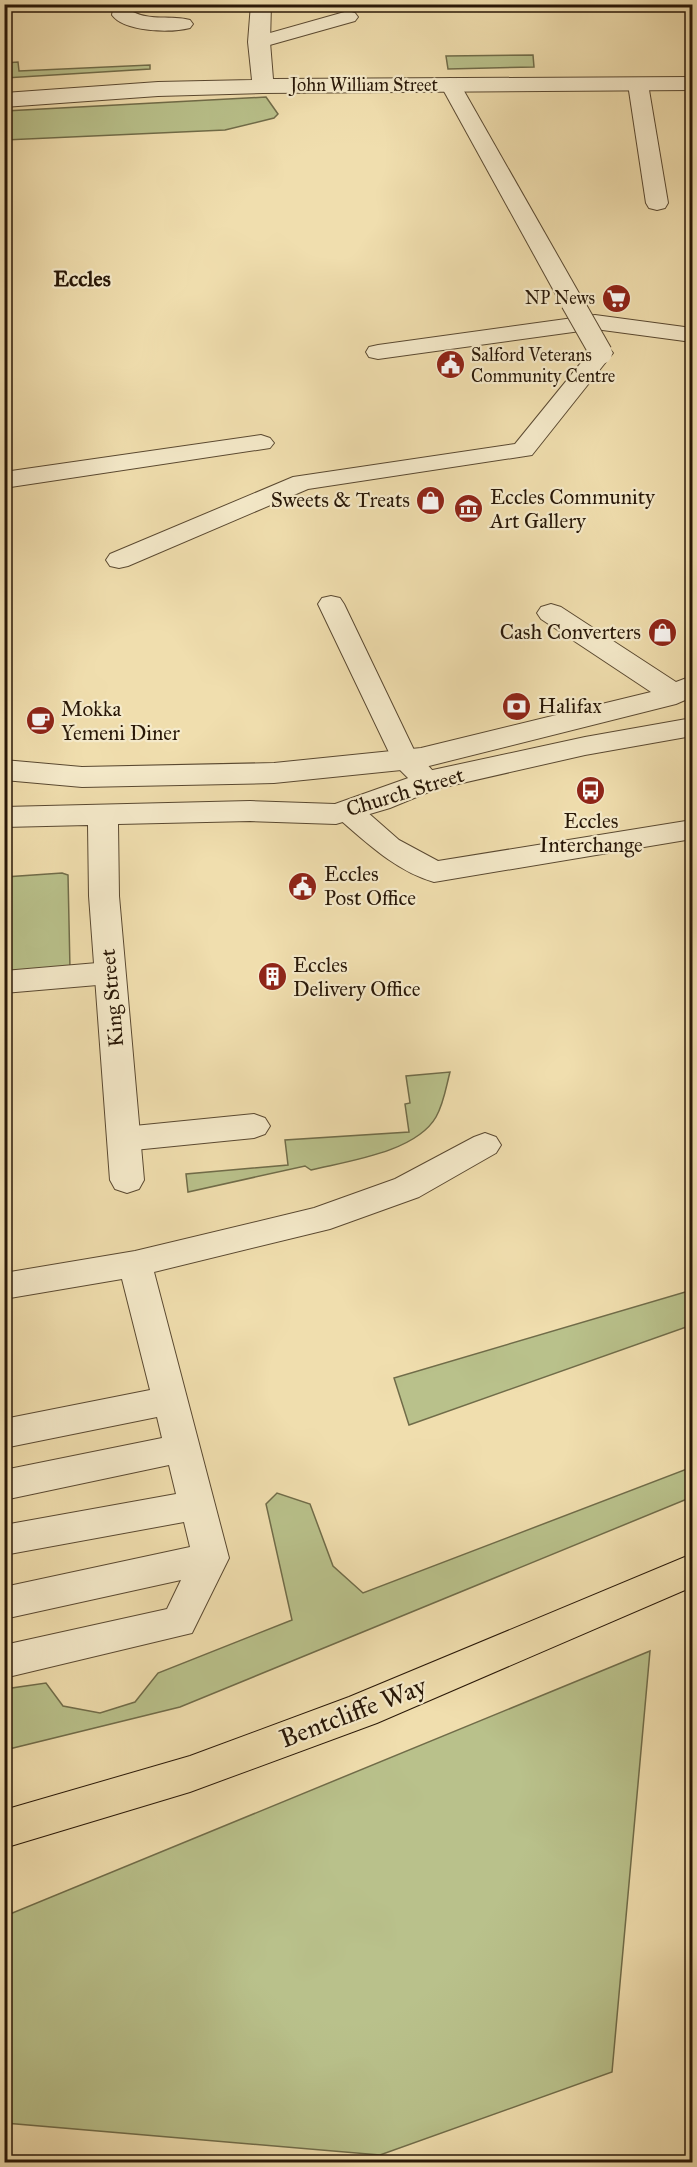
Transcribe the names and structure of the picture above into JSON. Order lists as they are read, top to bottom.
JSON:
{
  "streets": {
    "main road": ["Bentcliffe Way"],
    "street": ["John William Street", "Church Street", "King Street"]
  },
  "crossings": [
    ["Church Street", "King Street"]
  ],
  "districts": ["Eccles"],
  "places": {
    "supermarket": ["NP News"],
    "public building": ["Salford Veterans Community Centre", "Eccles Post Office"],
    "shop": ["Sweets & Treats", "Cash Converters"],
    "museum": ["Eccles Community Art Gallery"],
    "bank": ["Halifax"],
    "cafe": ["Mokka Yemeni Diner"],
    "bus stop": ["Eccles Interchange"],
    "building": ["Eccles Delivery Office"]
  }
}
